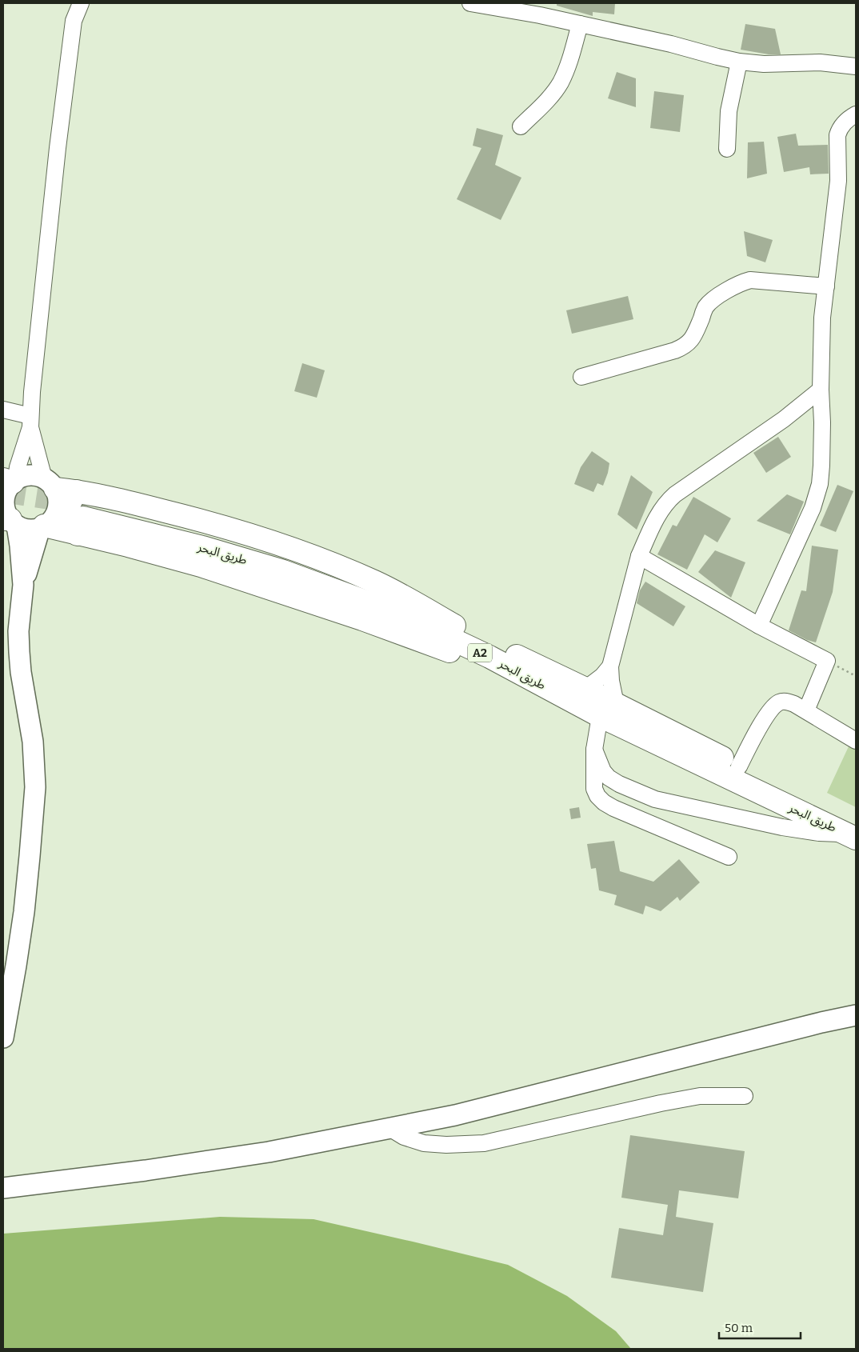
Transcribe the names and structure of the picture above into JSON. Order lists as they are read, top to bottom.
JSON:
{
  "streets": {
    "highway": ["طريق البحر", "A2"]
  },
  "scale_bar": "50 m"
}
